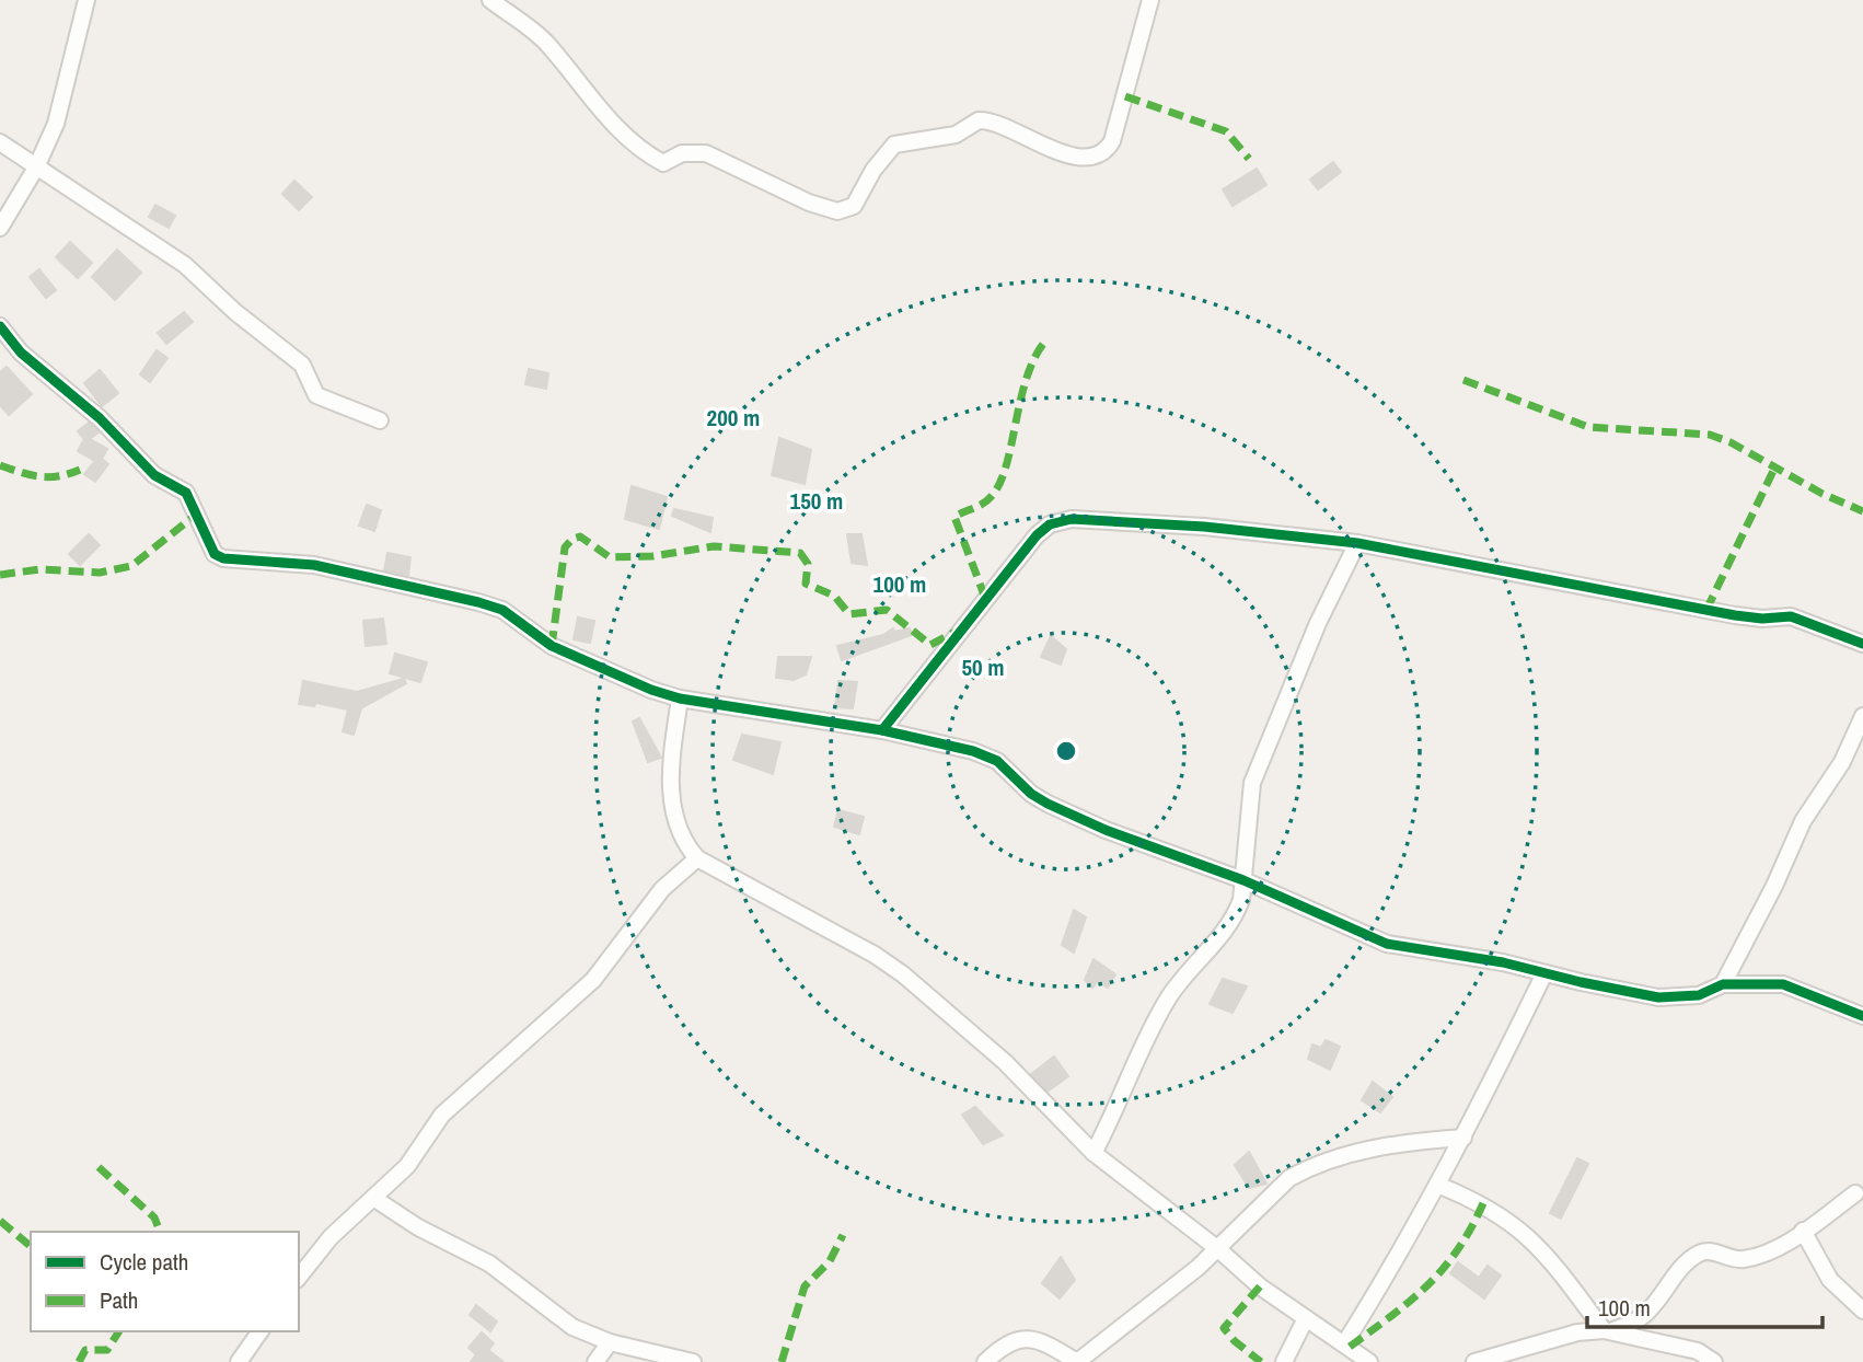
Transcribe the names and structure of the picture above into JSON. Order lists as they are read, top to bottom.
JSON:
{
  "legend": ["Cycle path", "Path"],
  "scale_bar": "100 m",
  "rings": [
    "200 m",
    "150 m",
    "100 m",
    "50 m"
  ]
}
